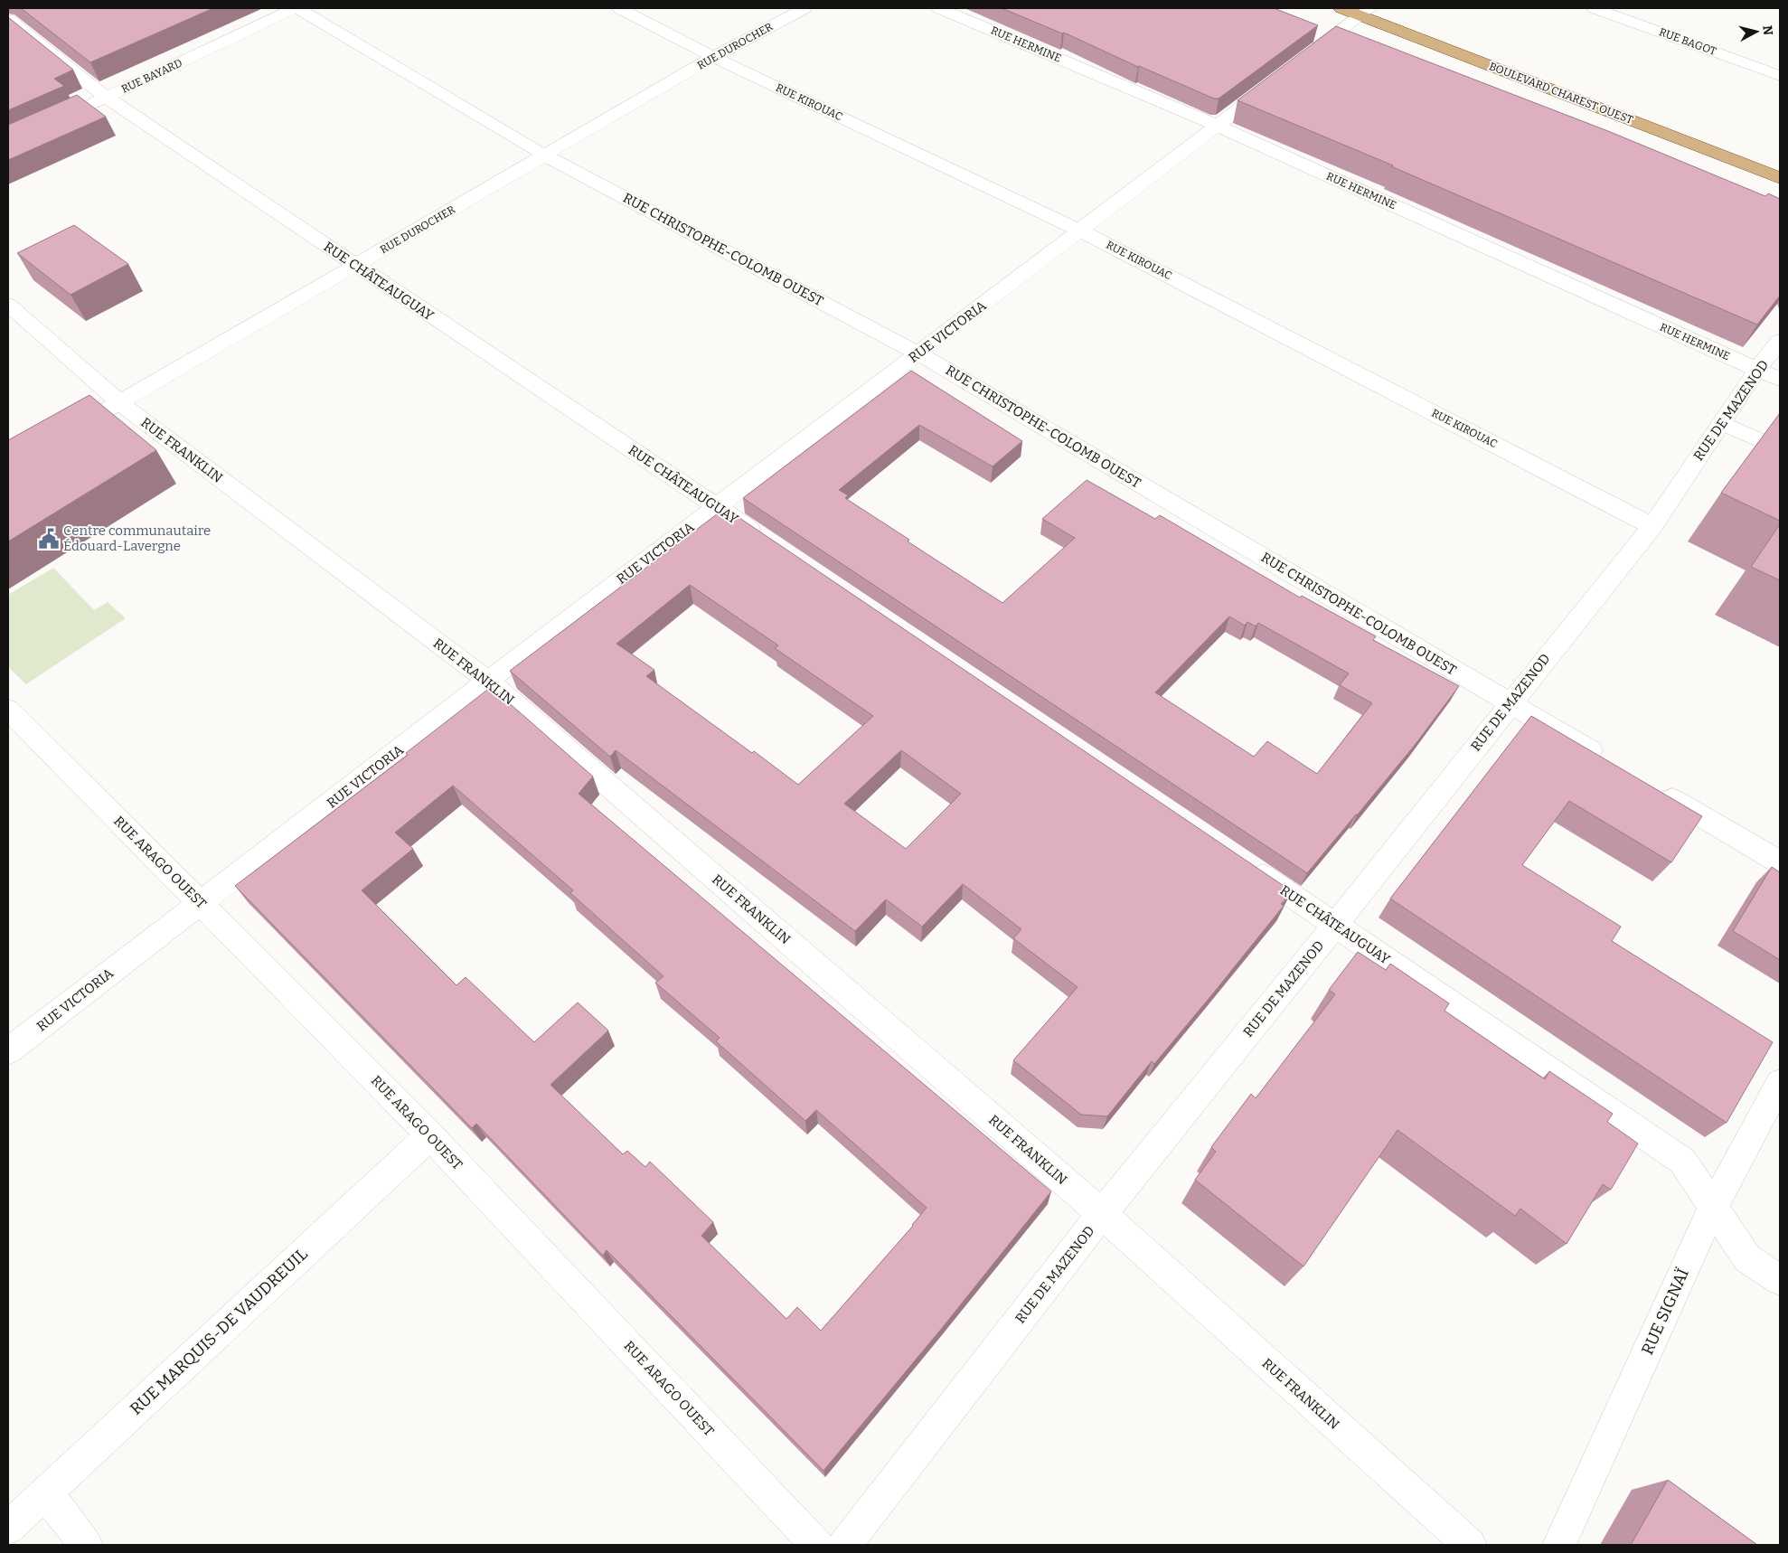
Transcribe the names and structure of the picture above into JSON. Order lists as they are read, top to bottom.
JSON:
{
  "streets": {
    "main road": ["BOULEVARD CHAREST OUEST"],
    "street": [
      "RUE BAGOT",
      "RUE HERMINE",
      "RUE DUROCHER",
      "RUE BAYARD",
      "RUE KIROUAC",
      "RUE CHRISTOPHE-COLOMB OUEST",
      "RUE CHÂTEAUGUAY",
      "RUE VICTORIA",
      "RUE DE MAZENOD",
      "RUE FRANKLIN",
      "RUE ARAGO OUEST",
      "RUE SIGNAÏ",
      "RUE MARQUIS-DE VAUDREUIL"
    ]
  },
  "crossings": [
    ["RUE HERMINE", "RUE VICTORIA"],
    ["RUE HERMINE", "RUE DE MAZENOD"],
    ["RUE DUROCHER", "RUE KIROUAC"],
    ["RUE DUROCHER", "RUE CHRISTOPHE-COLOMB OUEST"],
    ["RUE DUROCHER", "RUE CHÂTEAUGUAY"],
    ["RUE DUROCHER", "RUE FRANKLIN"],
    ["RUE BAYARD", "RUE CHRISTOPHE-COLOMB OUEST"],
    ["RUE BAYARD", "RUE CHÂTEAUGUAY"],
    ["RUE KIROUAC", "RUE VICTORIA"],
    ["RUE KIROUAC", "RUE DE MAZENOD"],
    ["RUE CHRISTOPHE-COLOMB OUEST", "RUE VICTORIA"],
    ["RUE CHRISTOPHE-COLOMB OUEST", "RUE DE MAZENOD"],
    ["RUE CHÂTEAUGUAY", "RUE VICTORIA"],
    ["RUE CHÂTEAUGUAY", "RUE DE MAZENOD"],
    ["RUE CHÂTEAUGUAY", "RUE SIGNAÏ"],
    ["RUE VICTORIA", "RUE FRANKLIN"],
    ["RUE VICTORIA", "RUE ARAGO OUEST"],
    ["RUE DE MAZENOD", "RUE FRANKLIN"],
    ["RUE ARAGO OUEST", "RUE MARQUIS-DE VAUDREUIL"]
  ],
  "places": {
    "public building": ["Centre communautaire Édouard-Lavergne"]
  },
  "north": "right"
}
